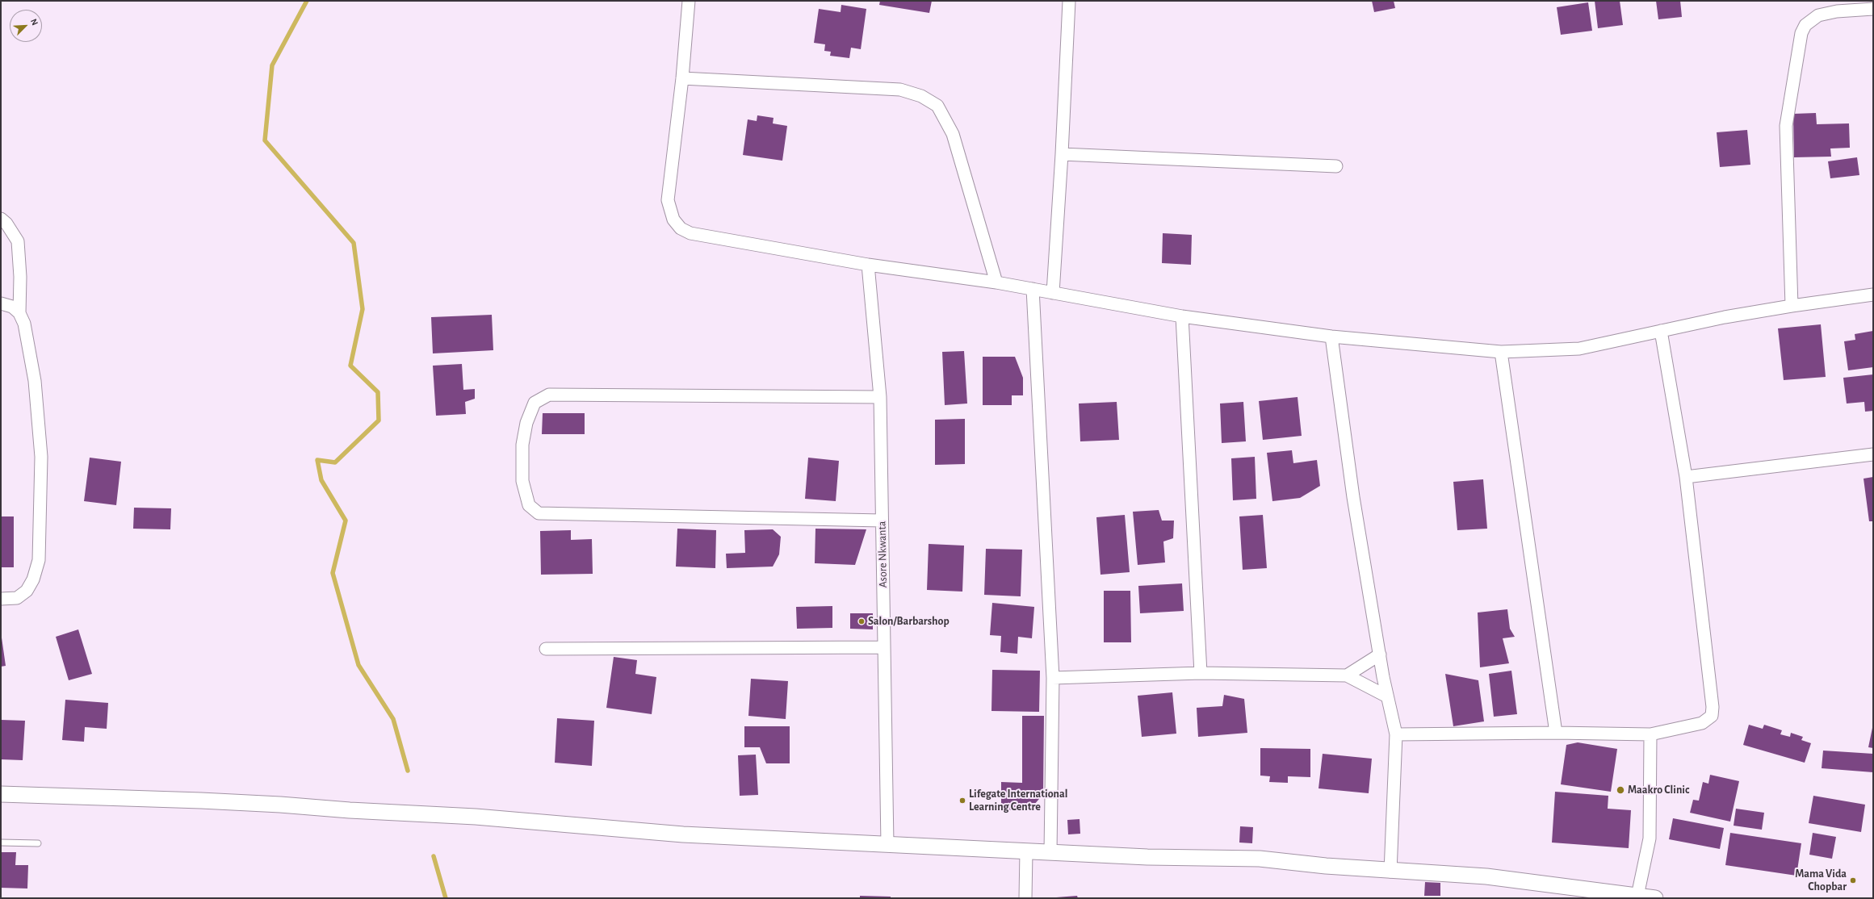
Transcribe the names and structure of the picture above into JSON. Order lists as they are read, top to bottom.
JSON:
{
  "streets": {
    "street": ["Asore Nkwanta"]
  },
  "places": [
    "Salon/Barbarshop",
    "Maakro Clinic",
    "Lifegate International Learning Centre",
    "Mama Vida Chopbar"
  ],
  "north": "top right"
}
